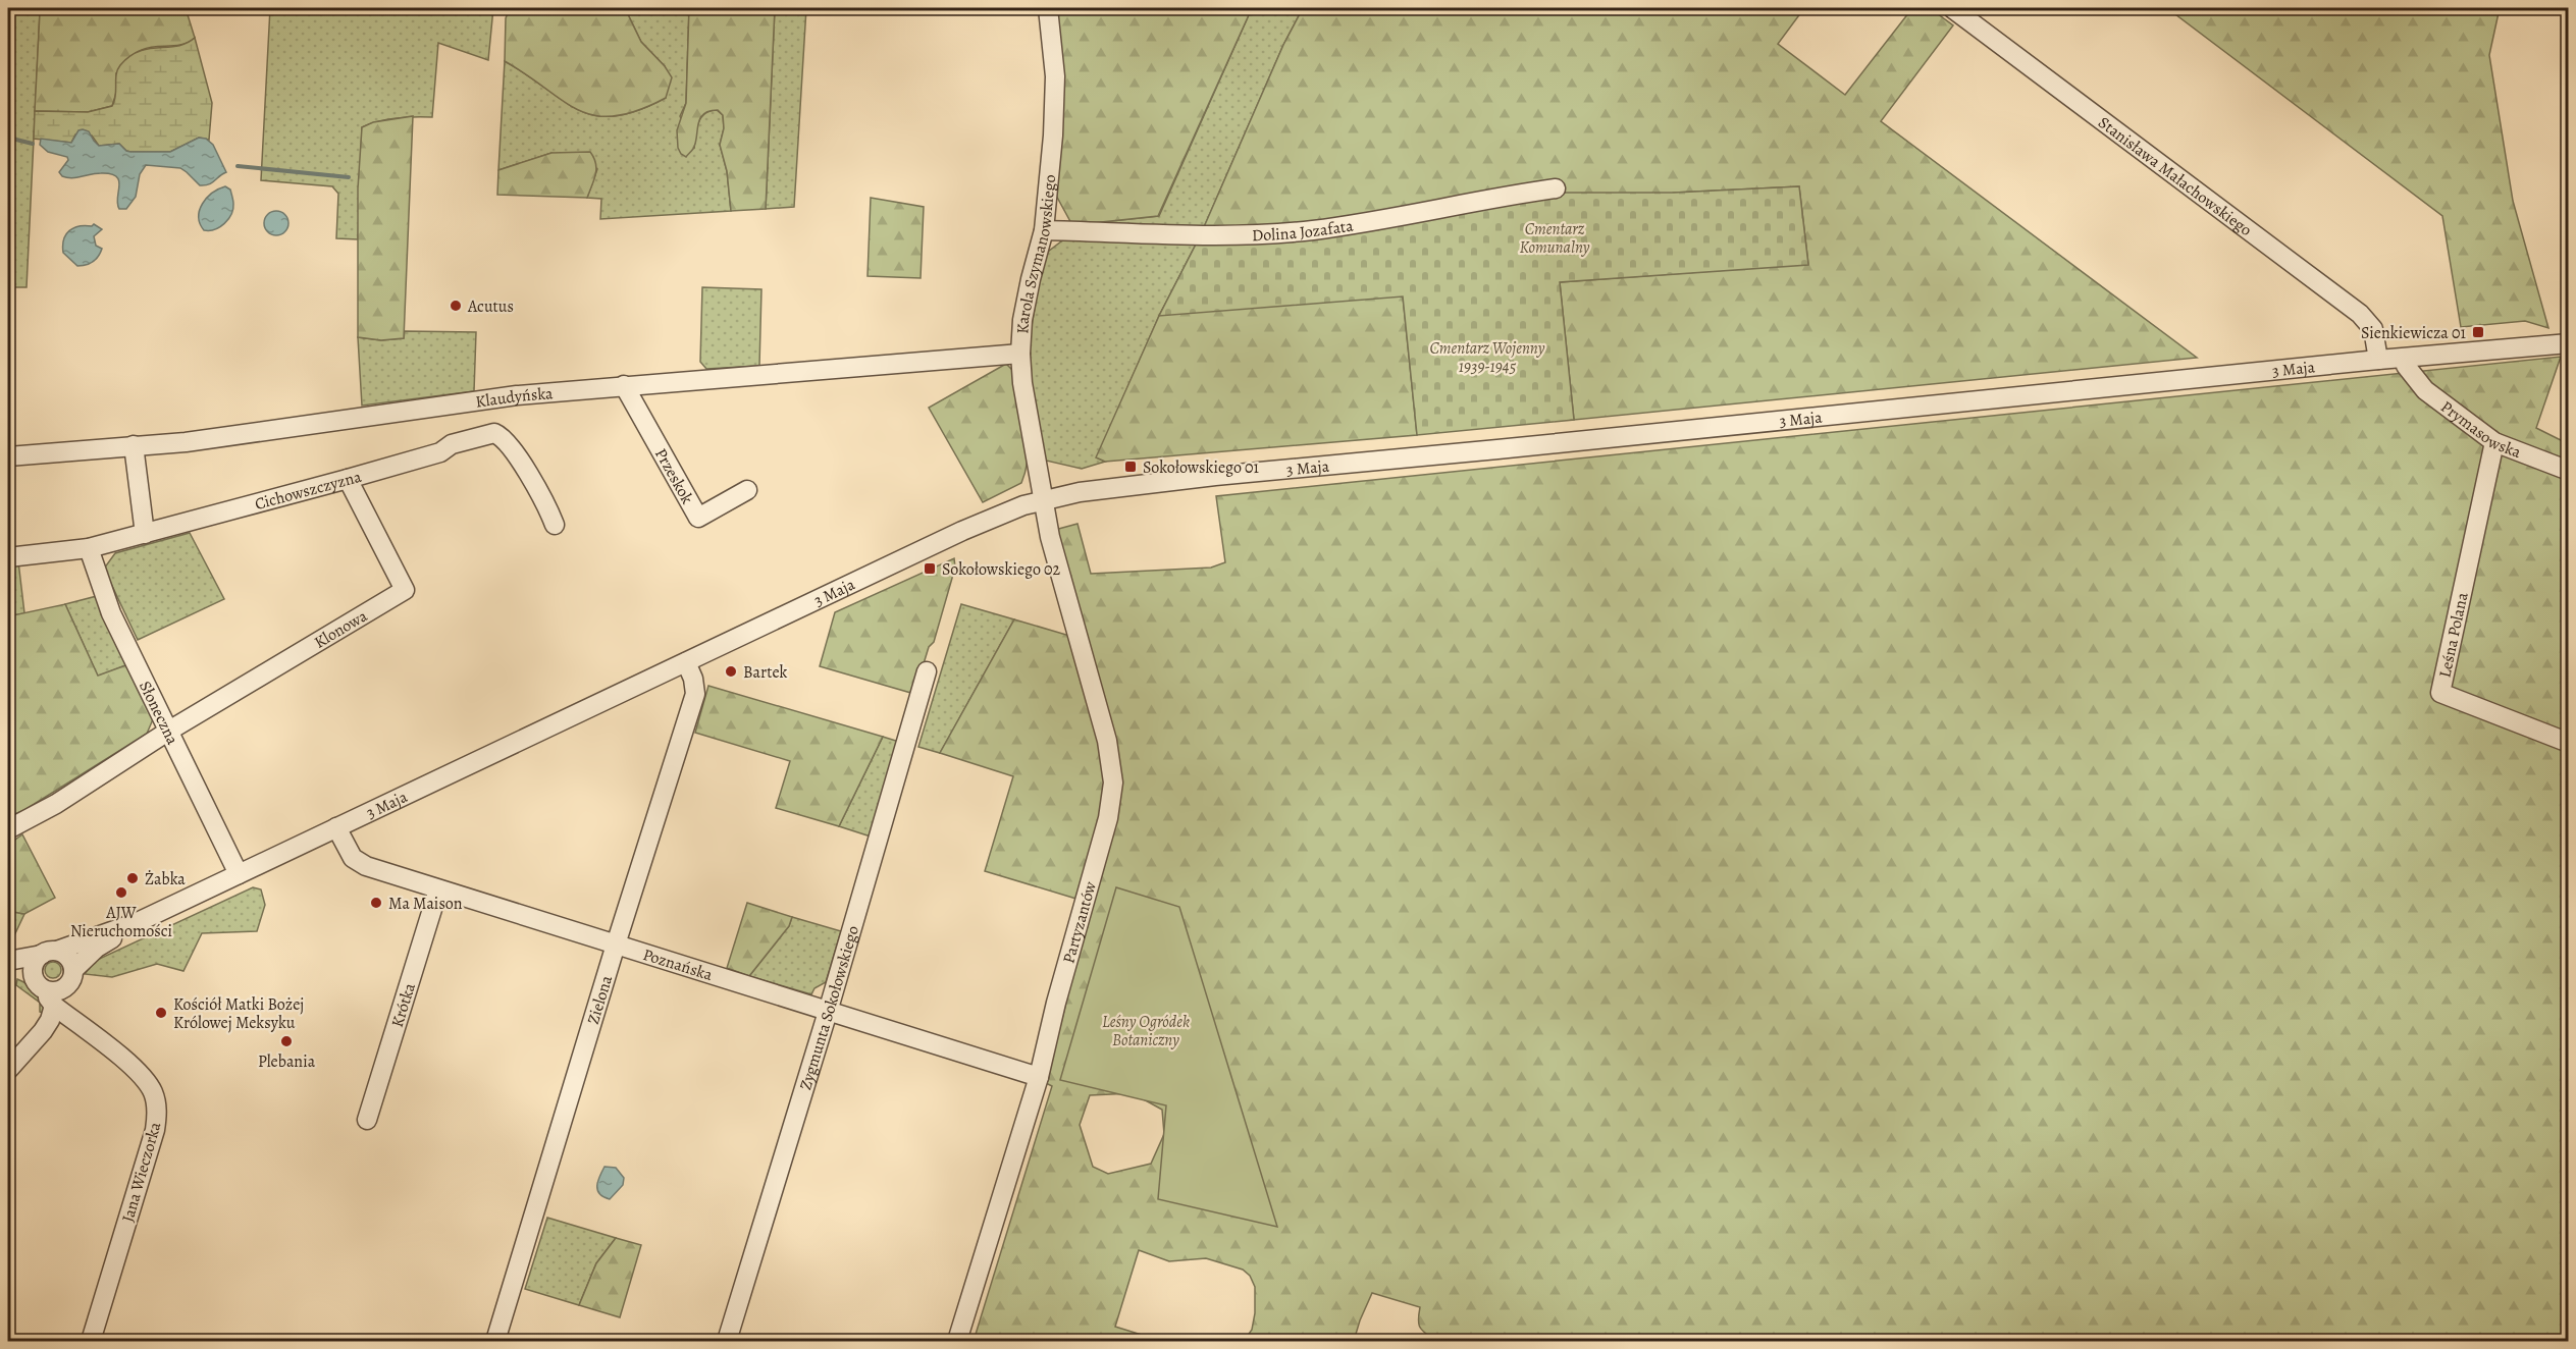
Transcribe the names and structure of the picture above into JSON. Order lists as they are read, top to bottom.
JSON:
{
  "streets": {
    "street": [
      "Stanisława Małachowskiego",
      "Dolina Jozafata",
      "Karola Szymanowskiego",
      "3 Maja",
      "Klaudyńska",
      "Prymasowska",
      "Przeskok",
      "Cichowszczyzna",
      "Klonowa",
      "Leśna Polana",
      "Słoneczna",
      "Partyzantów",
      "Poznańska",
      "Zielona",
      "Krótka",
      "Zygmunta Sokołowskiego",
      "Jana Wieczorka"
    ]
  },
  "crossings": [
    ["Stanisława Małachowskiego", "3 Maja"],
    ["Dolina Jozafata", "Karola Szymanowskiego"],
    ["Karola Szymanowskiego", "3 Maja"],
    ["Karola Szymanowskiego", "Klaudyńska"],
    ["Karola Szymanowskiego", "Partyzantów"],
    ["3 Maja", "Słoneczna"],
    ["3 Maja", "Partyzantów"],
    ["3 Maja", "Poznańska"],
    ["3 Maja", "Zielona"],
    ["3 Maja", "Jana Wieczorka"],
    ["Klaudyńska", "Przeskok"],
    ["Prymasowska", "Leśna Polana"],
    ["Cichowszczyzna", "Klonowa"],
    ["Cichowszczyzna", "Słoneczna"],
    ["Klonowa", "Słoneczna"],
    ["Partyzantów", "Poznańska"],
    ["Poznańska", "Zielona"],
    ["Poznańska", "Krótka"],
    ["Poznańska", "Zygmunta Sokołowskiego"]
  ],
  "parks": ["Cmentarz Komunalny", "Cmentarz Wojenny 1939-1945", "Leśny Ogródek Botaniczny"],
  "places": {
    "other": [
      "Acutus",
      "Bartek",
      "Żabka",
      "AJW Nieruchomości",
      "Ma Maison",
      "Kościół Matki Bożej Królowej Meksyku",
      "Plebania"
    ],
    "transit": ["Sienkiewicza 01", "Sokołowskiego 01", "Sokołowskiego 02"]
  }
}
